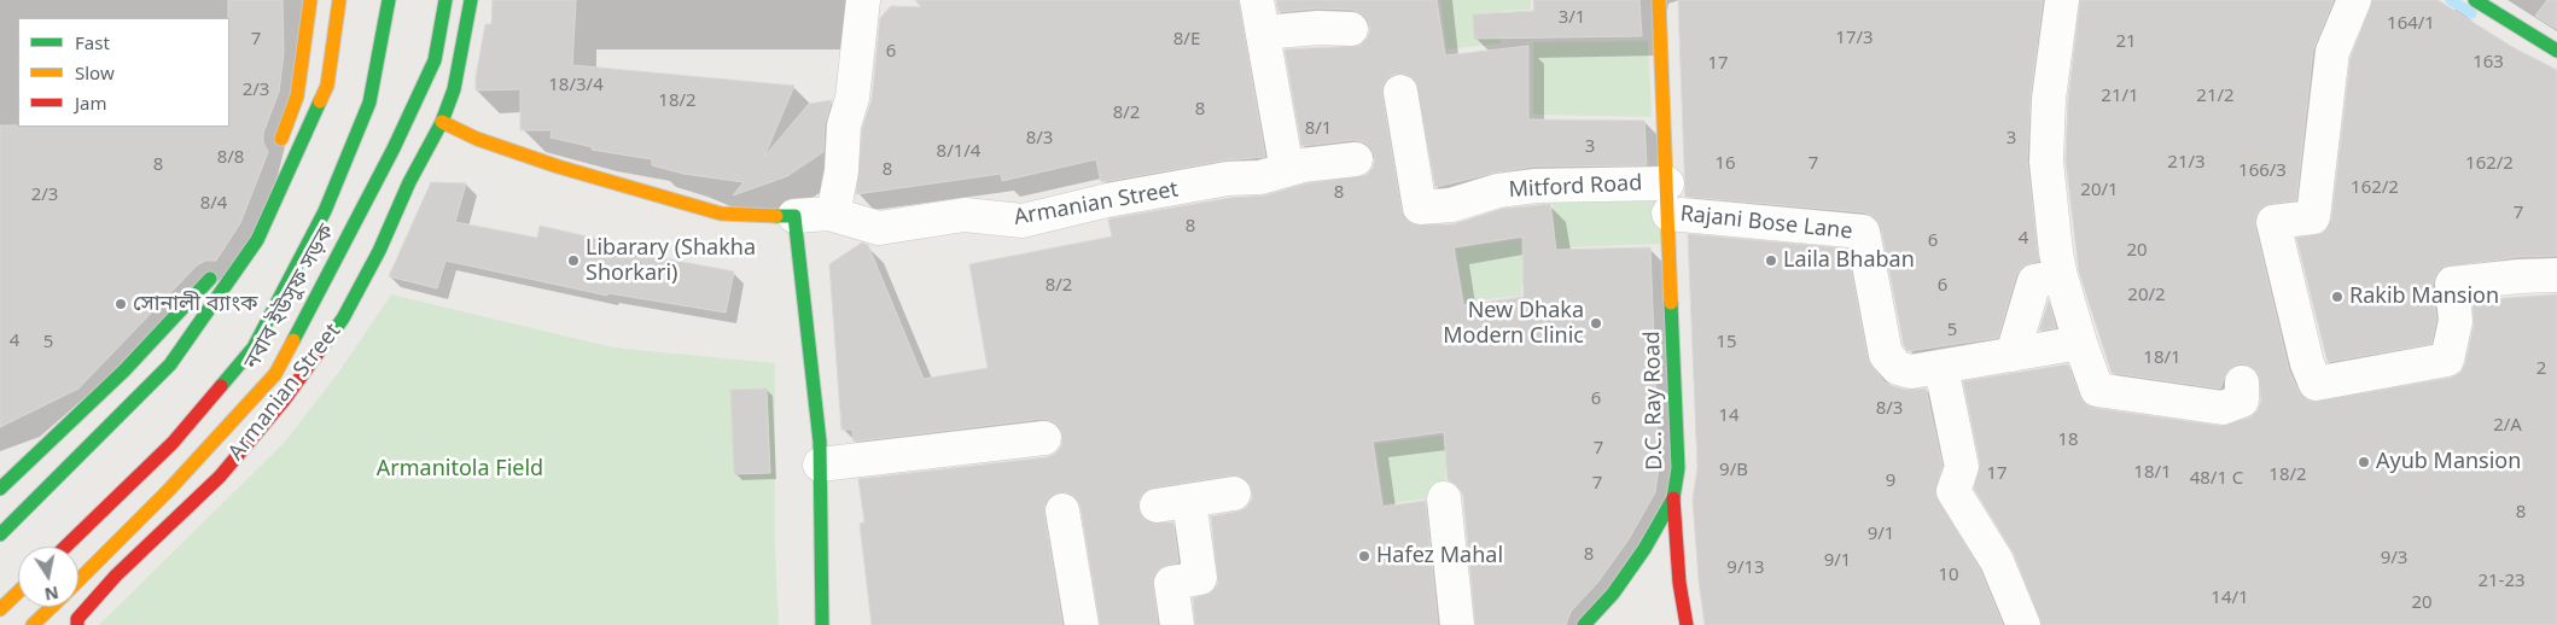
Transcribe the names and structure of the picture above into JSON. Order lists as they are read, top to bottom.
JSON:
{
  "streets": {
    "main road": [
      "Mitford Road",
      "Armanian Street",
      "নবাব ইউসুফ সড়ক",
      "D.C. Ray Road"
    ],
    "street": ["Rajani Bose Lane"]
  },
  "crossings": [
    ["Mitford Road", "Rajani Bose Lane"],
    ["Mitford Road", "D.C. Ray Road"],
    ["Rajani Bose Lane", "D.C. Ray Road"]
  ],
  "parks": ["Armanitola Field"],
  "places": [
    "Libarary (Shakha Shorkari)",
    "Laila Bhaban",
    "Rakib Mansion",
    "সোনালী ব্যাংক",
    "New Dhaka Modern Clinic",
    "Ayub Mansion",
    "Hafez Mahal"
  ],
  "house_numbers": [
    "3/1",
    "164/1",
    "17/3",
    "7",
    "8/E",
    "21",
    "6",
    "163",
    "17",
    "18/3/4",
    "2/3",
    "21/1",
    "21/2",
    "18/2",
    "8",
    "8/2",
    "8/1",
    "8/3",
    "3",
    "3",
    "8/1/4",
    "8/8",
    "21/3",
    "16",
    "7",
    "162/2",
    "8",
    "8",
    "166/3",
    "162/2",
    "20/1",
    "8",
    "2/3",
    "8/4",
    "7",
    "8",
    "4",
    "6",
    "20",
    "8/2",
    "6",
    "20/2",
    "5",
    "4",
    "5",
    "15",
    "18/1",
    "2",
    "6",
    "8/3",
    "14",
    "2/A",
    "18",
    "7",
    "9/B",
    "18/1",
    "17",
    "18/2",
    "48/1 C",
    "9",
    "7",
    "8",
    "9/1",
    "8",
    "9/3",
    "9/1",
    "9/13",
    "10",
    "21-23",
    "14/1",
    "20"
  ],
  "legend": ["Fast", "Slow", "Jam"],
  "north": "bottom"
}
